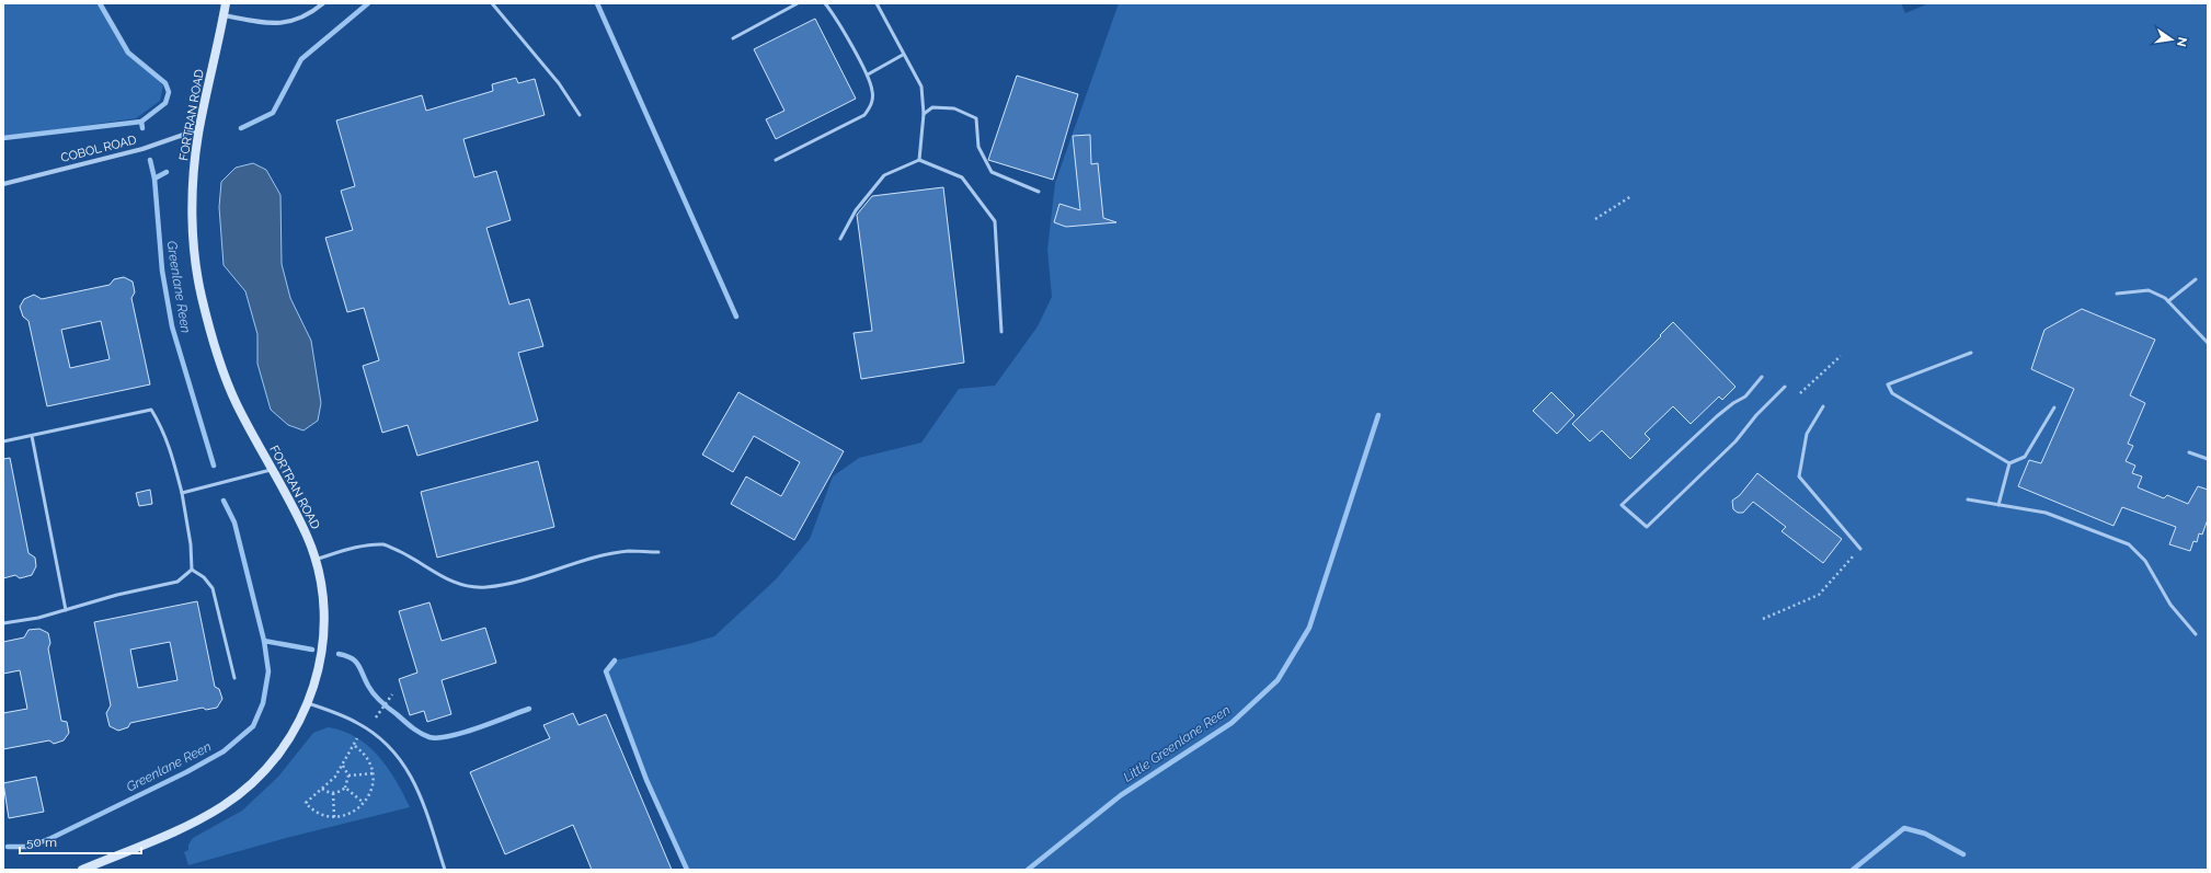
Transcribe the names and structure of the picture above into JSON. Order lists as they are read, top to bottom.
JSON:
{
  "streets": {
    "street": ["FORTRAN ROAD", "COBOL ROAD"]
  },
  "crossings": [
    ["FORTRAN ROAD", "COBOL ROAD"]
  ],
  "water": ["Greenlane Reen", "Little Greenlane Reen"],
  "scale_bar": "50 m",
  "north": "right"
}
